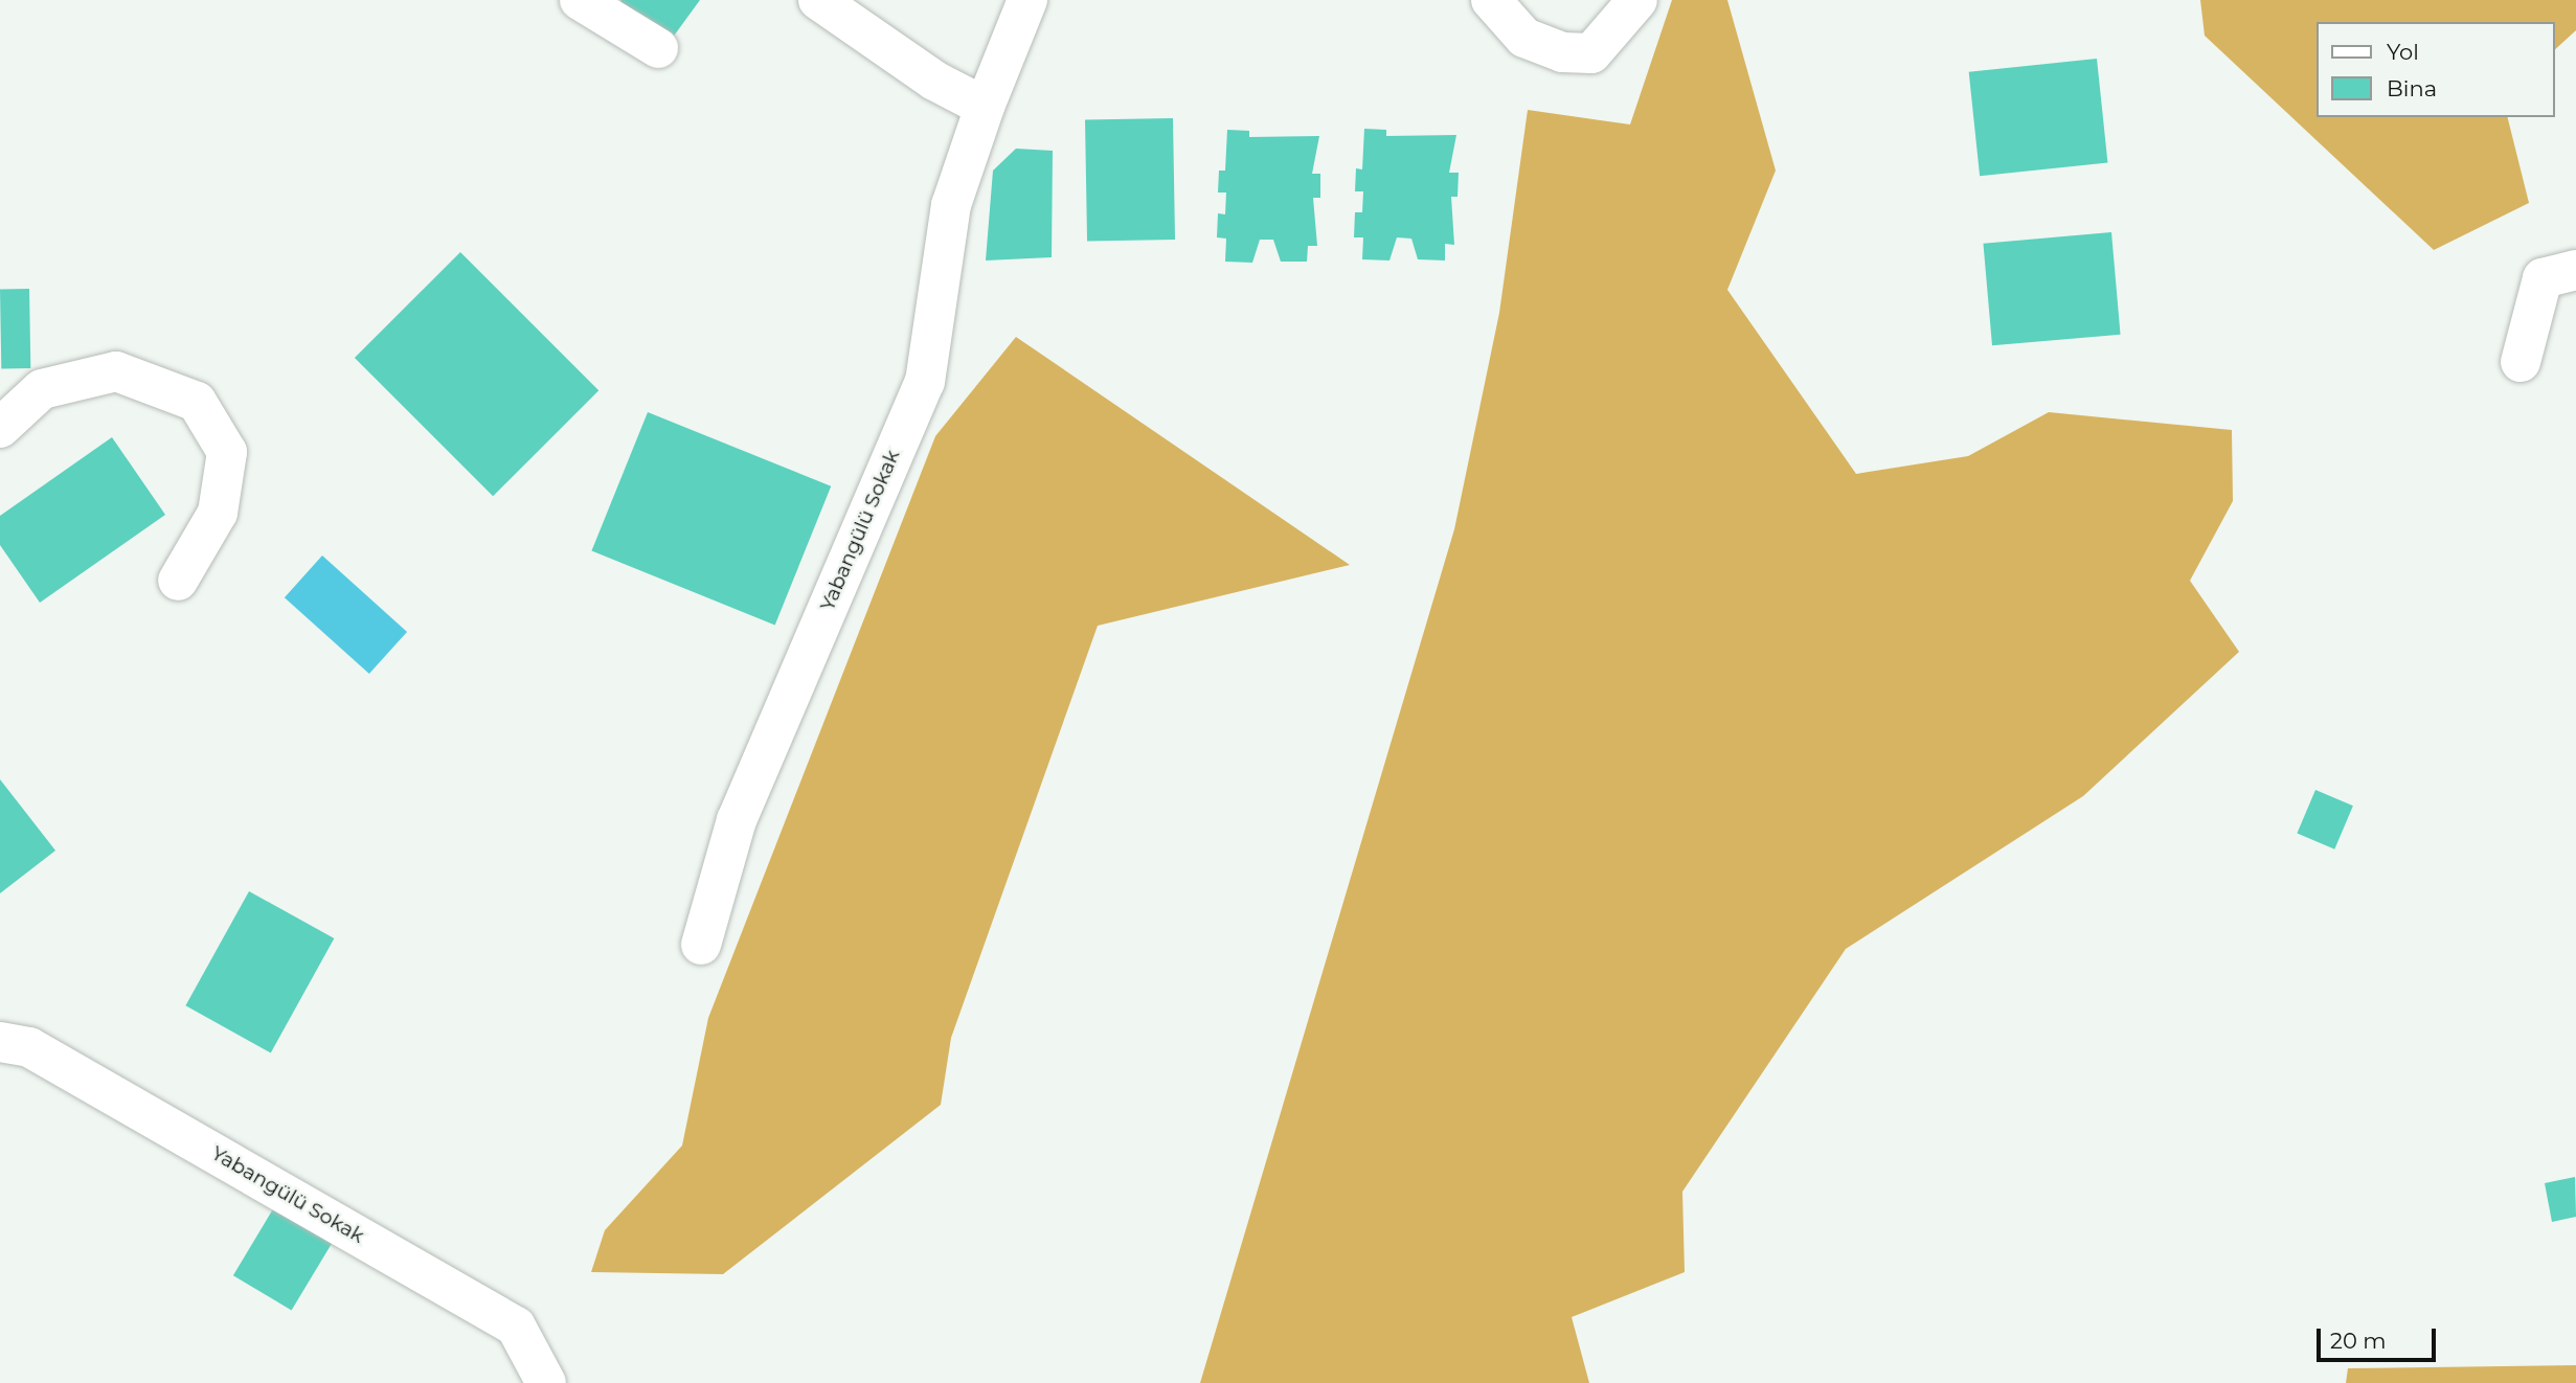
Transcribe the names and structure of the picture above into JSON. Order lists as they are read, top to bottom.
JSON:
{
  "streets": {
    "street": ["Yabangülü Sokak"]
  },
  "legend": ["Yol", "Bina"],
  "scale_bar": "20 m"
}
